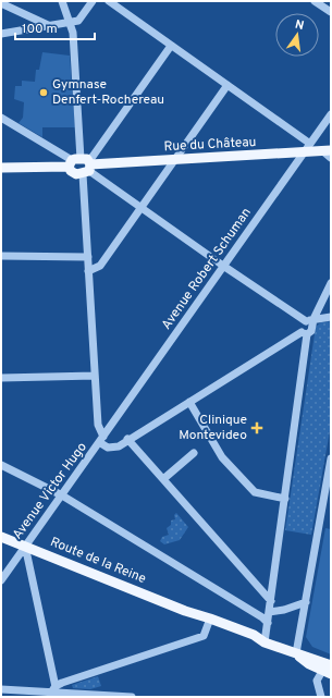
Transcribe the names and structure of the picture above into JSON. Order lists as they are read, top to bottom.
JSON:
{
  "streets": {
    "main road": ["Rue du Château", "Route de la Reine"],
    "street": ["Avenue Robert Schuman", "Avenue Victor Hugo"]
  },
  "crossings": [
    ["Rue du Château", "Avenue Robert Schuman"],
    ["Avenue Robert Schuman", "Avenue Victor Hugo"],
    ["Avenue Victor Hugo", "Route de la Reine"]
  ],
  "places": {
    "other": ["Gymnase Denfert-Rochereau"],
    "health": ["Clinique Montevideo"]
  },
  "scale_bar": "100 m",
  "north": "top"
}
